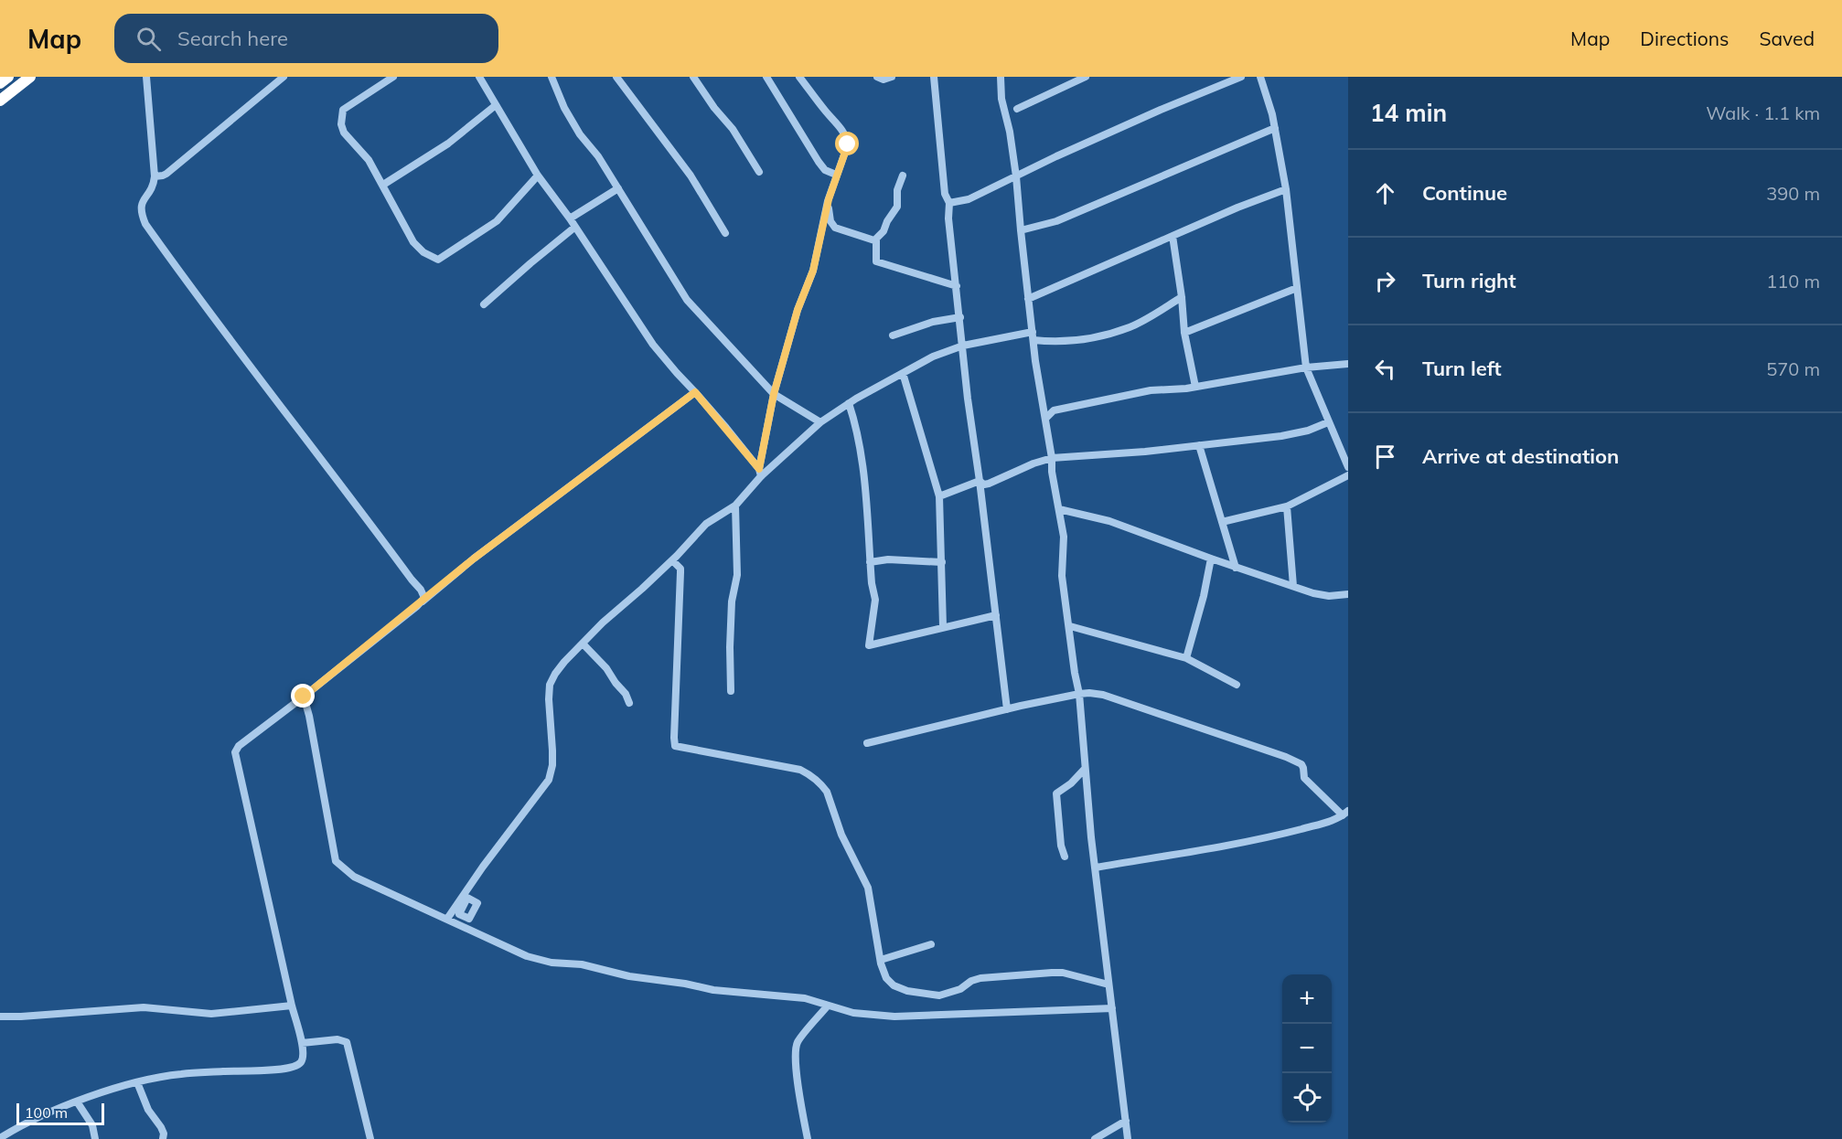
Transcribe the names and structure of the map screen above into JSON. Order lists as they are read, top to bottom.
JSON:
{
  "scale_bar": "100 m",
  "page": {
    "header": "Map",
    "search": "Search here",
    "nav": ["Map", "Directions", "Saved"],
    "heading": ["14 min", "Walk · 1.1 km"],
    "list": [
      ["Continue", "390 m"],
      ["Turn right", "110 m"],
      ["Turn left", "570 m"],
      "Arrive at destination"
    ],
    "map_buttons": ["+", "−"],
    "scale": "100 m"
  }
}
